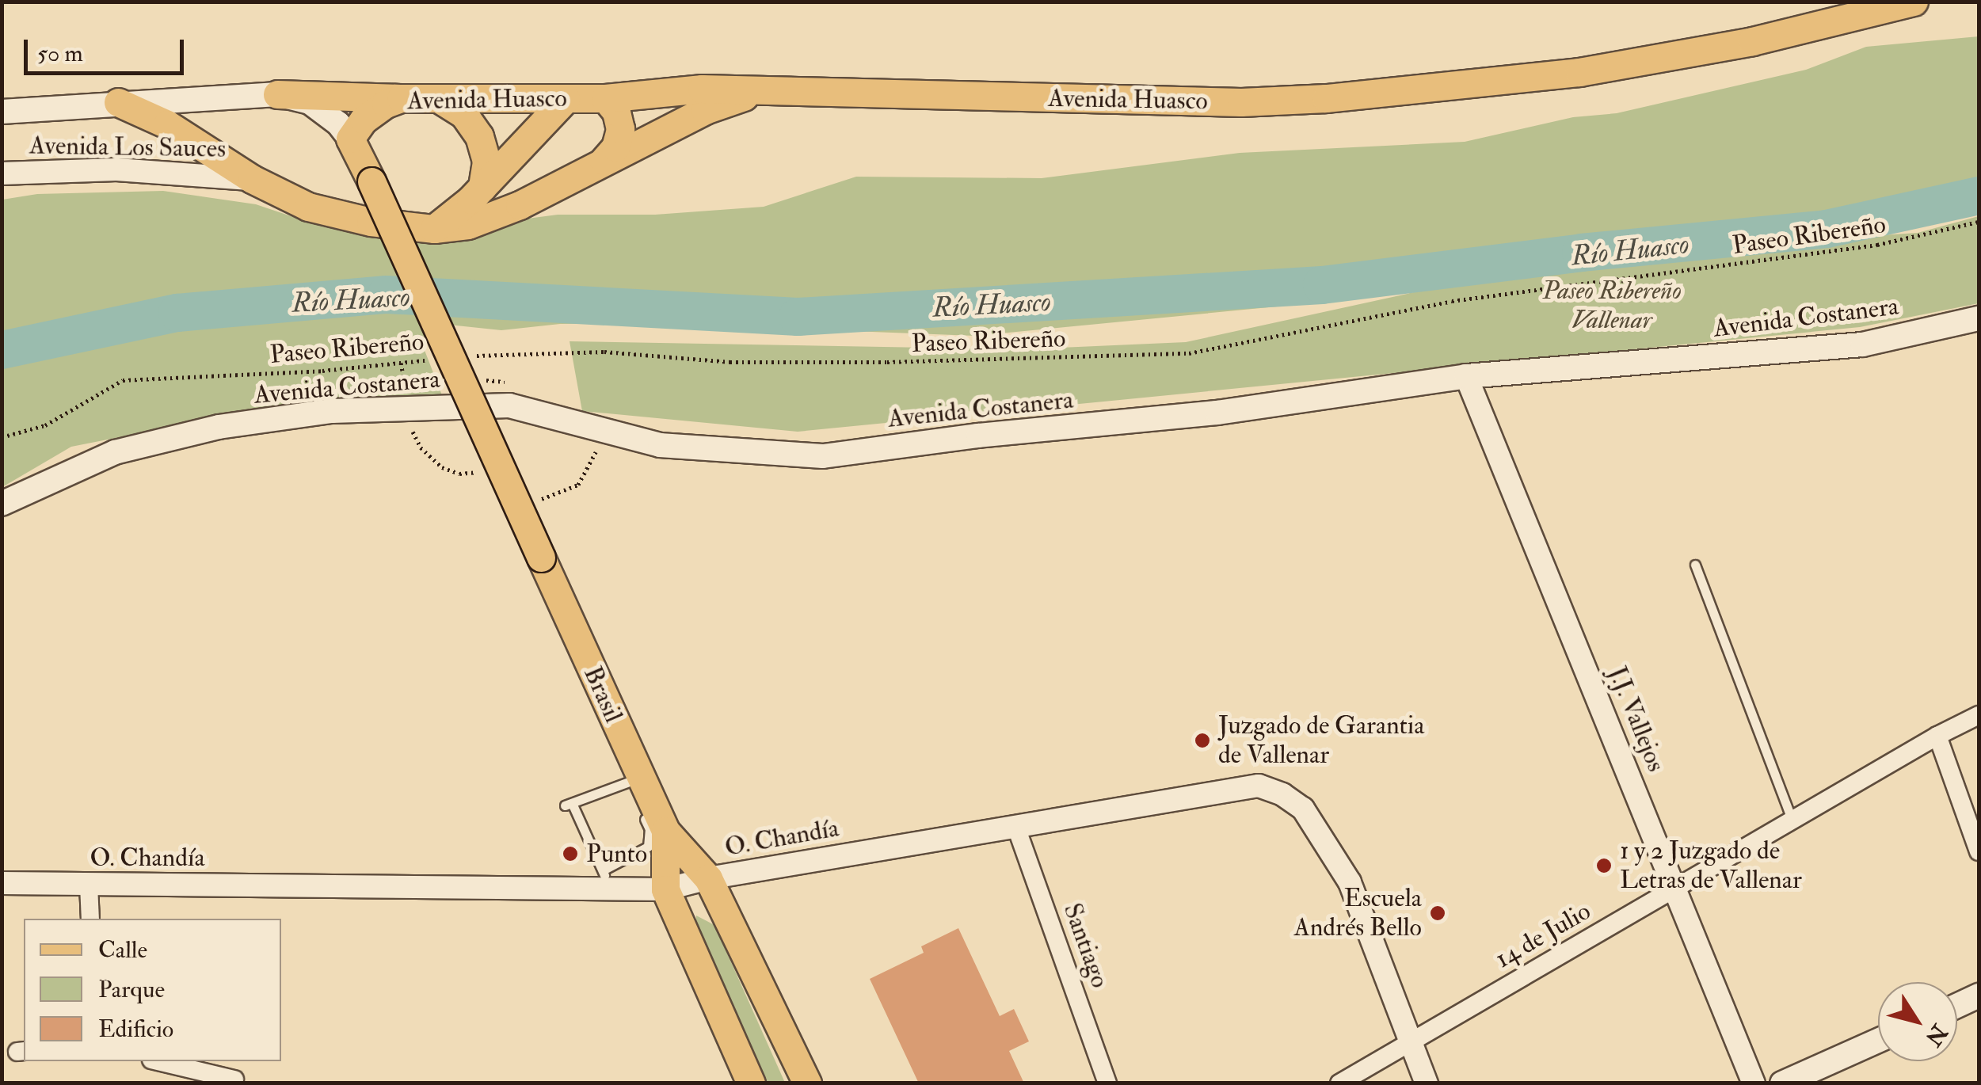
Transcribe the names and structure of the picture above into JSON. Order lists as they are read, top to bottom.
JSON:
{
  "streets": {
    "main road": ["Avenida Huasco", "Avenida Costanera", "Brasil"],
    "street": [
      "Avenida Los Sauces",
      "J.J. Vallejos",
      "O. Chandía",
      "14 de Julio",
      "Santiago"
    ],
    "path": ["Paseo Ribereño"]
  },
  "crossings": [
    ["Avenida Huasco", "Brasil"],
    ["Avenida Costanera", "J.J. Vallejos"],
    ["Brasil", "O. Chandía"],
    ["J.J. Vallejos", "14 de Julio"],
    ["O. Chandía", "14 de Julio"],
    ["O. Chandía", "Santiago"]
  ],
  "water": ["Río Huasco"],
  "parks": ["Paseo Ribereño Vallenar"],
  "places": [
    "Juzgado de Garantia de Vallenar",
    "Punto",
    "1 y 2 Juzgado de Letras de Vallenar",
    "Escuela Andrés Bello"
  ],
  "legend": ["Calle", "Parque", "Edificio"],
  "scale_bar": "50 m",
  "north": "bottom right"
}
